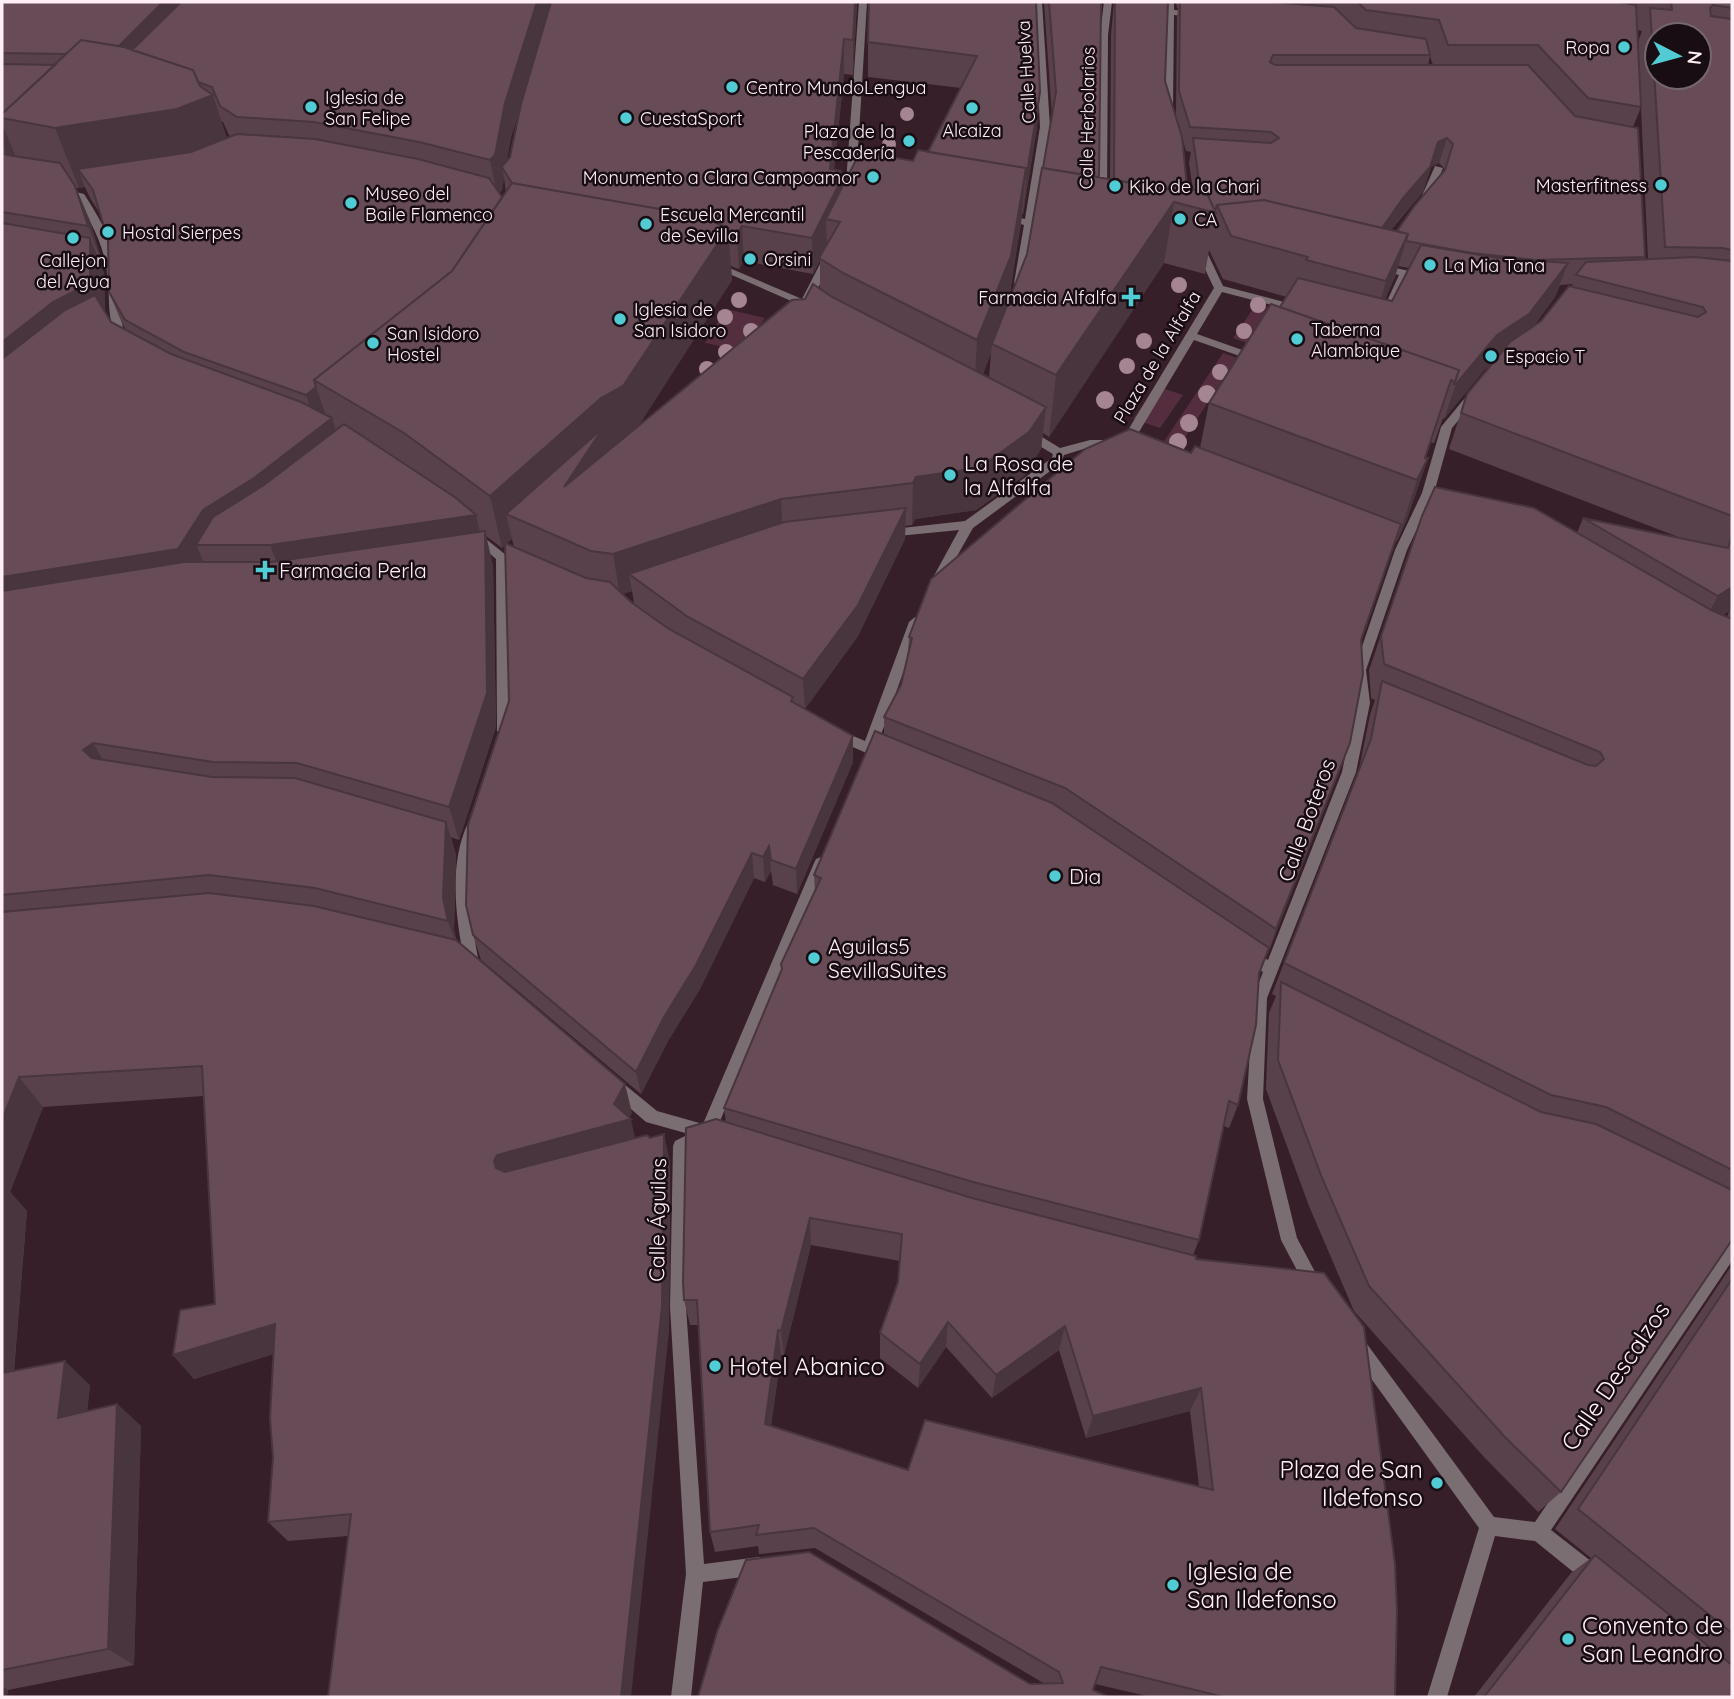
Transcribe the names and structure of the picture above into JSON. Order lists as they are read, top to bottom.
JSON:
{
  "streets": {
    "street": [
      "Calle Huelva",
      "Calle Herbolarios",
      "Plaza de la Alfalfa",
      "Calle Boteros",
      "Calle Águilas",
      "Calle Descalzos"
    ]
  },
  "places": {
    "other": [
      "Ropa",
      "Centro MundoLengua",
      "Iglesia de San Felipe",
      "Alcaiza",
      "CuestaSport",
      "Plaza de la Pescadería",
      "Monumento a Clara Campoamor",
      "Masterfitness",
      "Kiko de la Chari",
      "Museo del Baile Flamenco",
      "CA",
      "Escuela Mercantil de Sevilla",
      "Hostal Sierpes",
      "Callejon del Agua",
      "Orsini",
      "La Mia Tana",
      "Iglesia de San Isidoro",
      "Taberna Alambique",
      "San Isidoro Hostel",
      "Espacio T",
      "La Rosa de la Alfalfa",
      "Dia",
      "Aguilas5 SevillaSuites",
      "Hotel Abanico",
      "Plaza de San Ildefonso",
      "Iglesia de San Ildefonso",
      "Convento de San Leandro"
    ],
    "health": ["Farmacia Alfalfa", "Farmacia Perla"]
  },
  "north": "right"
}
